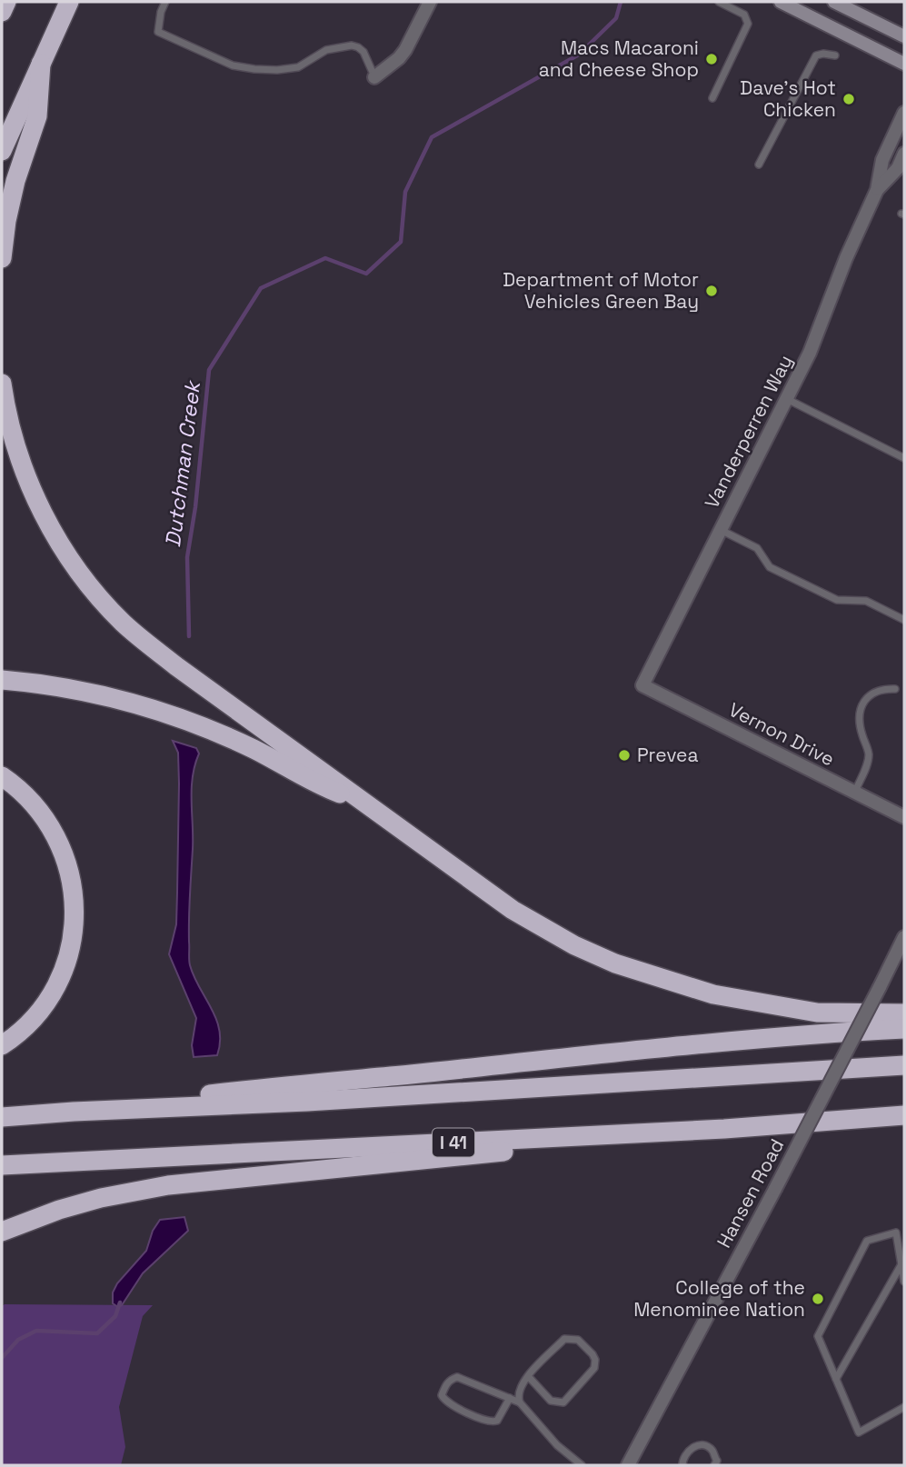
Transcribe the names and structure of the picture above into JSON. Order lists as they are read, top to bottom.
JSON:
{
  "streets": {
    "highway": ["I 41"],
    "street": ["Vanderperren Way", "Vernon Drive", "Hansen Road"]
  },
  "crossings": [
    ["Vanderperren Way", "Vernon Drive"]
  ],
  "water": ["Dutchman Creek"],
  "places": [
    "Macs Macaroni and Cheese Shop",
    "Dave's Hot Chicken",
    "Department of Motor Vehicles Green Bay",
    "Prevea",
    "College of the Menominee Nation"
  ]
}
